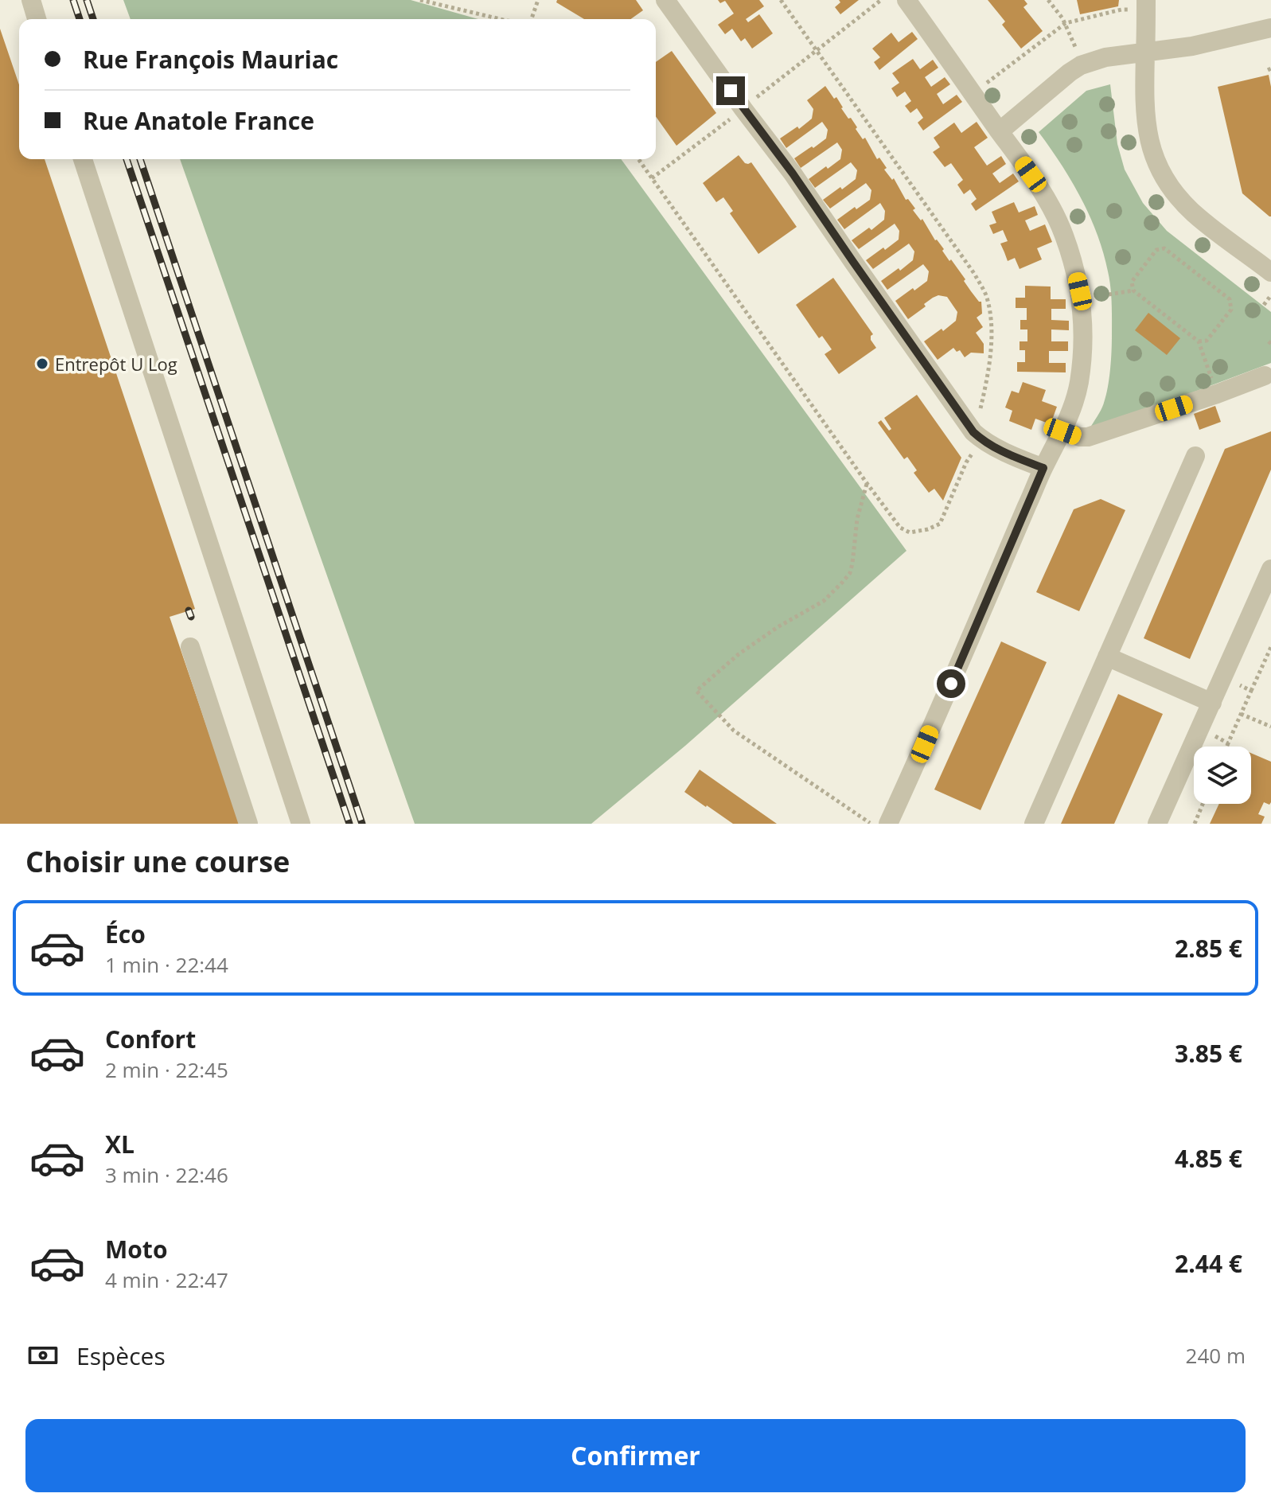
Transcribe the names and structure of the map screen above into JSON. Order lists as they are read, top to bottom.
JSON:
{
  "places": ["Entrepôt U Log"],
  "page": {
    "banner": ["Rue François Mauriac", "Rue Anatole France"],
    "heading": "Choisir une course",
    "list": [
      {
        "name": "Éco",
        "note": "1 min · 22:44",
        "value": "2.85 €"
      },
      {
        "name": "Confort",
        "note": "2 min · 22:45",
        "value": "3.85 €"
      },
      {
        "name": "XL",
        "note": "3 min · 22:46",
        "value": "4.85 €"
      },
      {
        "name": "Moto",
        "note": "4 min · 22:47",
        "value": "2.44 €"
      }
    ],
    "pay": ["Espèces", "240 m"],
    "buttons": "Confirmer"
  }
}
